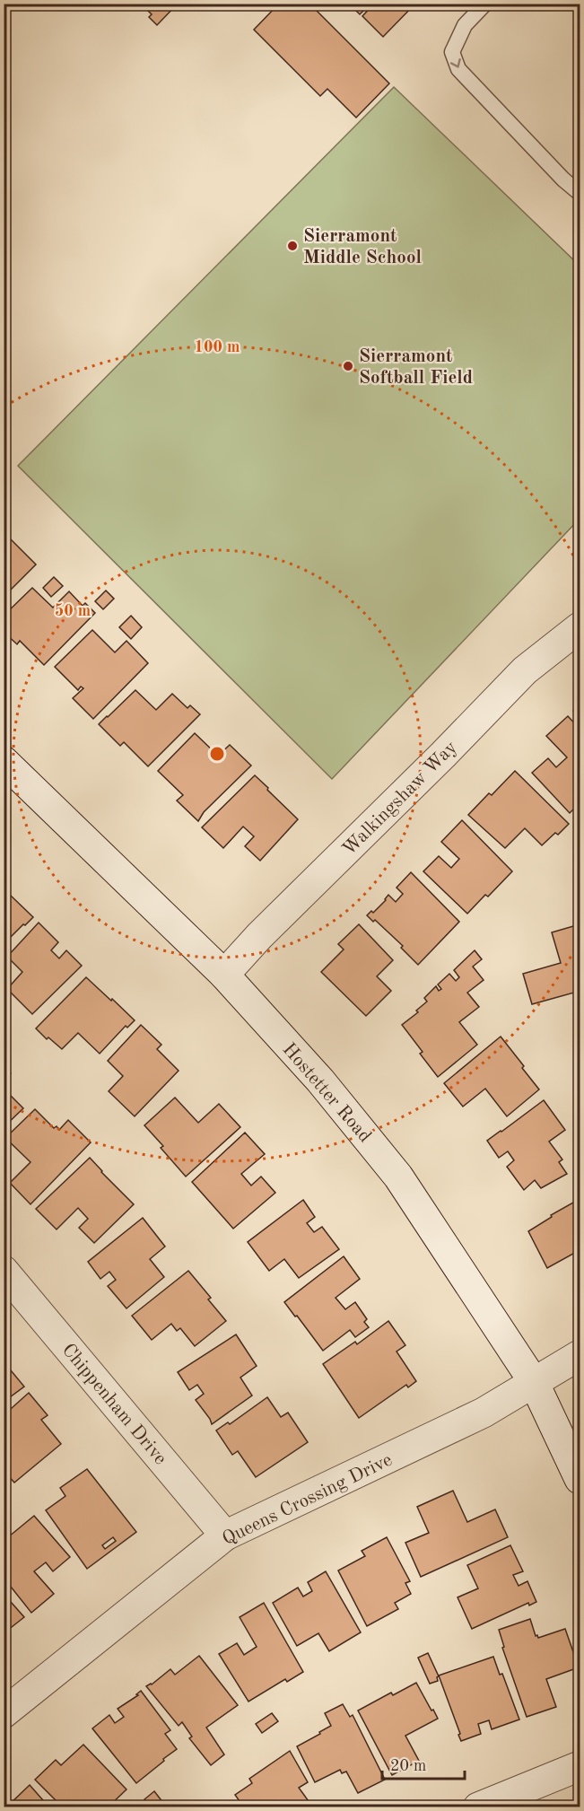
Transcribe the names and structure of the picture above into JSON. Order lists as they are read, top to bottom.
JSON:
{
  "streets": {
    "street": [
      "Walkingshaw Way",
      "Hostetter Road",
      "Chippenham Drive",
      "Queens Crossing Drive"
    ]
  },
  "crossings": [
    ["Walkingshaw Way", "Hostetter Road"],
    ["Hostetter Road", "Queens Crossing Drive"],
    ["Chippenham Drive", "Queens Crossing Drive"]
  ],
  "places": ["Sierramont Middle School", "Sierramont Softball Field"],
  "scale_bar": "20 m",
  "rings": ["100 m", "50 m"]
}
